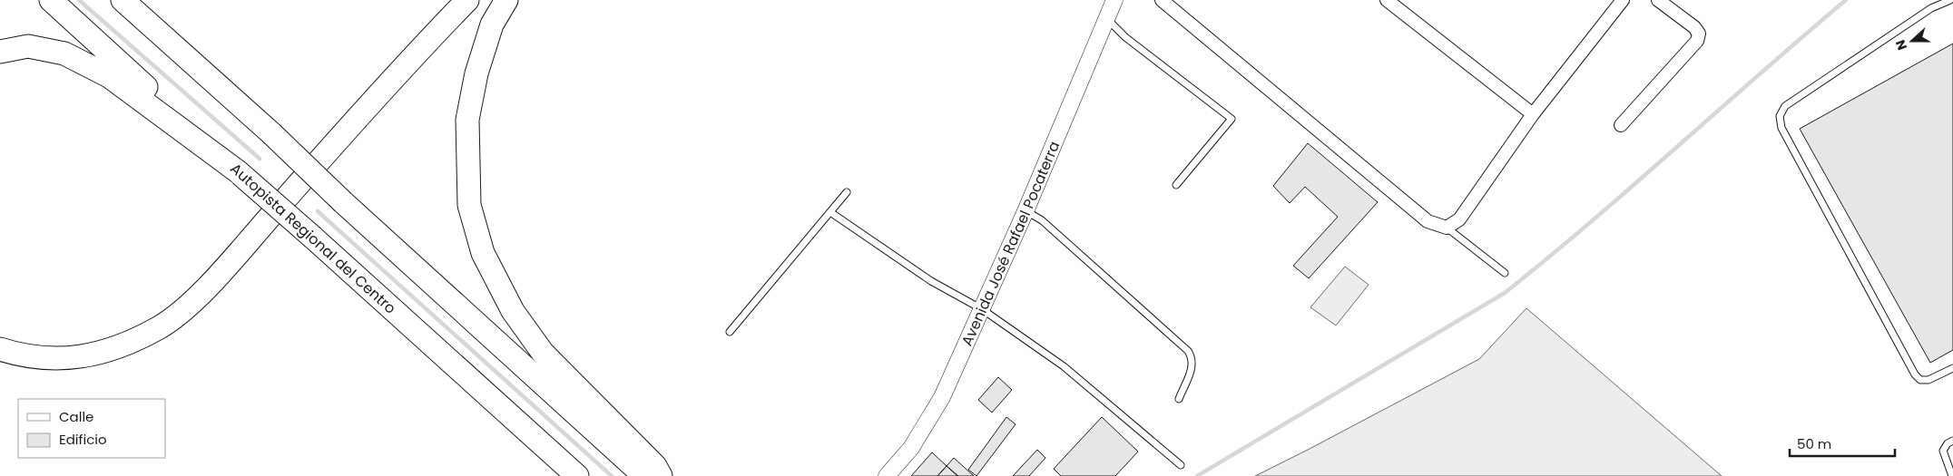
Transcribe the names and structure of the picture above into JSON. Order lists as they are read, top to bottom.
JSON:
{
  "streets": {
    "highway": ["Autopista Regional del Centro"],
    "street": ["Avenida José Rafael Pocaterra"]
  },
  "legend": ["Calle", "Edificio"],
  "scale_bar": "50 m",
  "north": "left"
}
